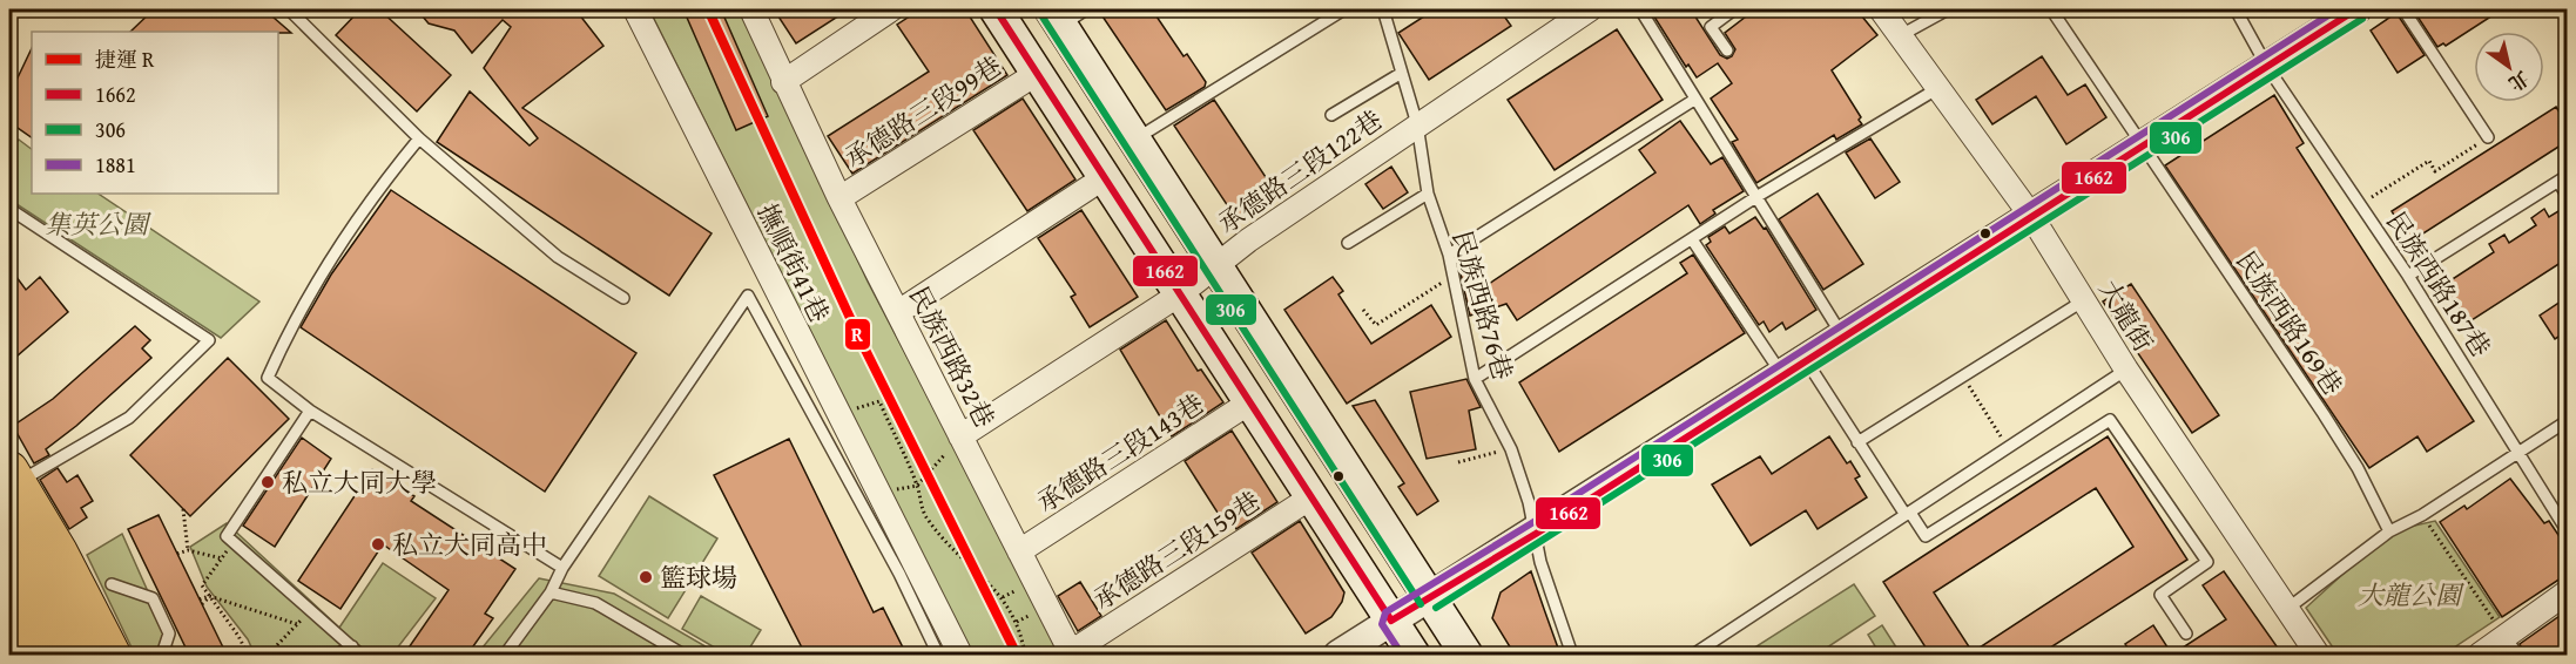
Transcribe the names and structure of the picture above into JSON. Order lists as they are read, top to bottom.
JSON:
{
  "streets": {
    "street": [
      "承德路三段99巷",
      "承德路三段122巷",
      "撫順街41巷",
      "大龍街",
      "民族西路32巷",
      "承德路三段143巷",
      "承德路三段159巷"
    ],
    "lane": ["民族西路187巷", "民族西路76巷", "民族西路169巷"]
  },
  "crossings": [
    ["承德路三段99巷", "民族西路32巷"],
    ["承德路三段122巷", "民族西路76巷"],
    ["承德路三段122巷", "民族西路32巷"],
    ["民族西路32巷", "承德路三段143巷"],
    ["民族西路32巷", "承德路三段159巷"]
  ],
  "parks": ["集英公園", "大龍公園"],
  "places": ["私立大同大學", "私立大同高中", "籃球場"],
  "lines": [
    "metro line R",
    "transit line 1662",
    "transit line 1881",
    "transit line 306"
  ],
  "legend": [
    "捷運 R",
    "1662",
    "306",
    "1881"
  ],
  "north": "bottom right"
}
